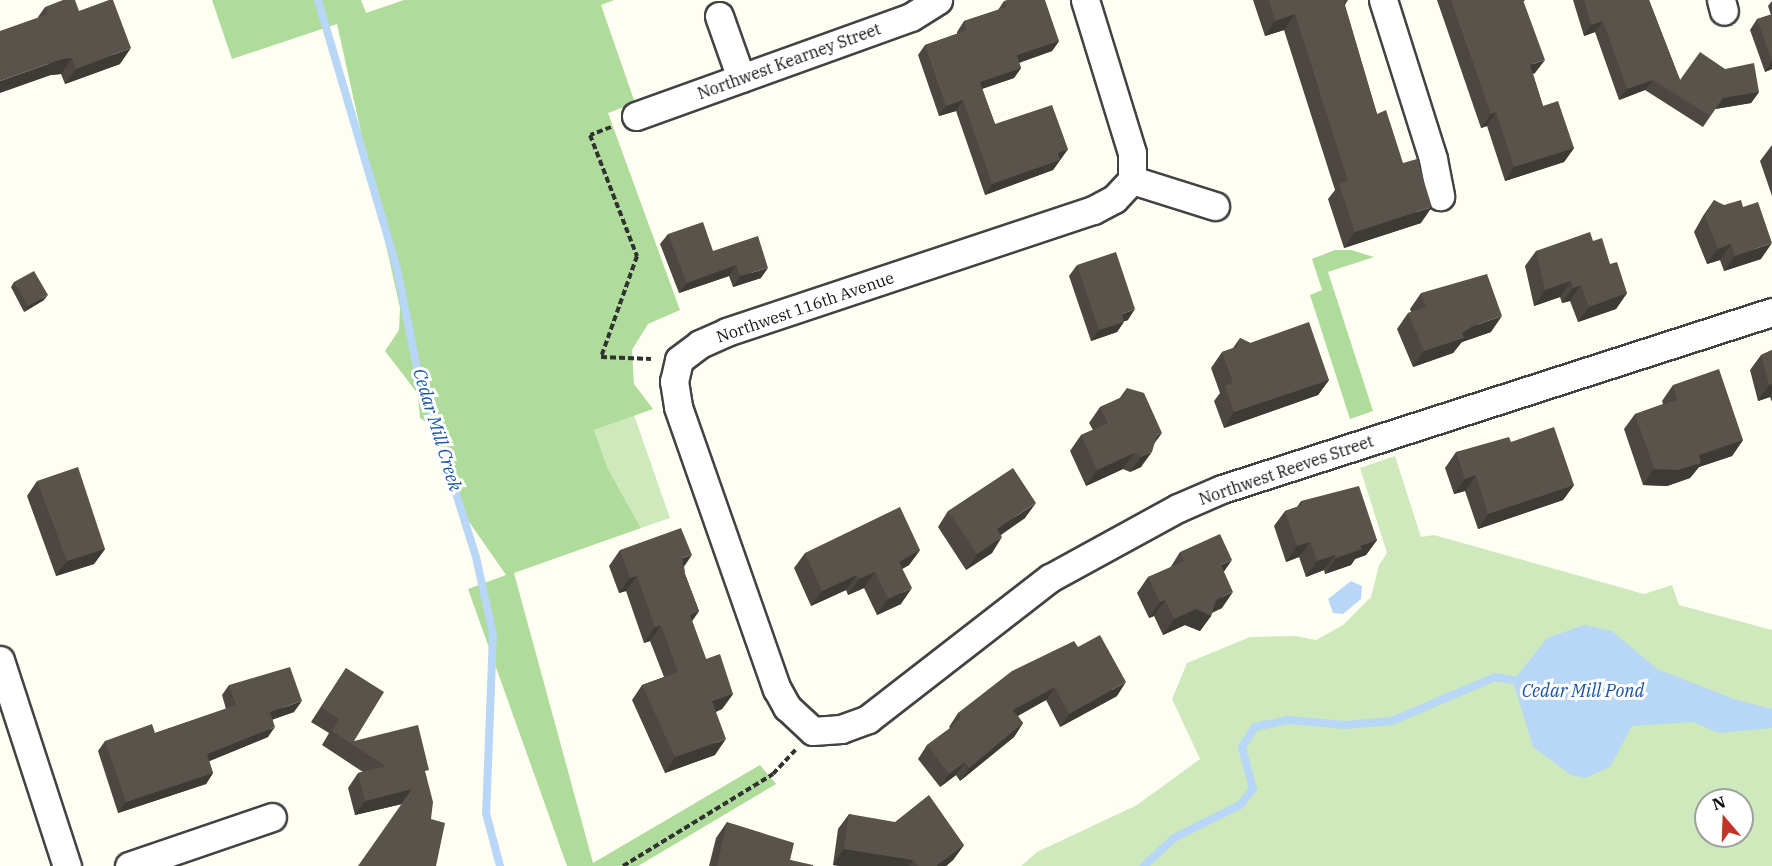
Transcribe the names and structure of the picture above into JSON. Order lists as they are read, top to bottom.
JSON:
{
  "streets": {
    "street": ["Northwest Kearney Street", "Northwest 116th Avenue", "Northwest Reeves Street"]
  },
  "water": ["Cedar Mill Creek", "Cedar Mill Pond"],
  "north": "top"
}
